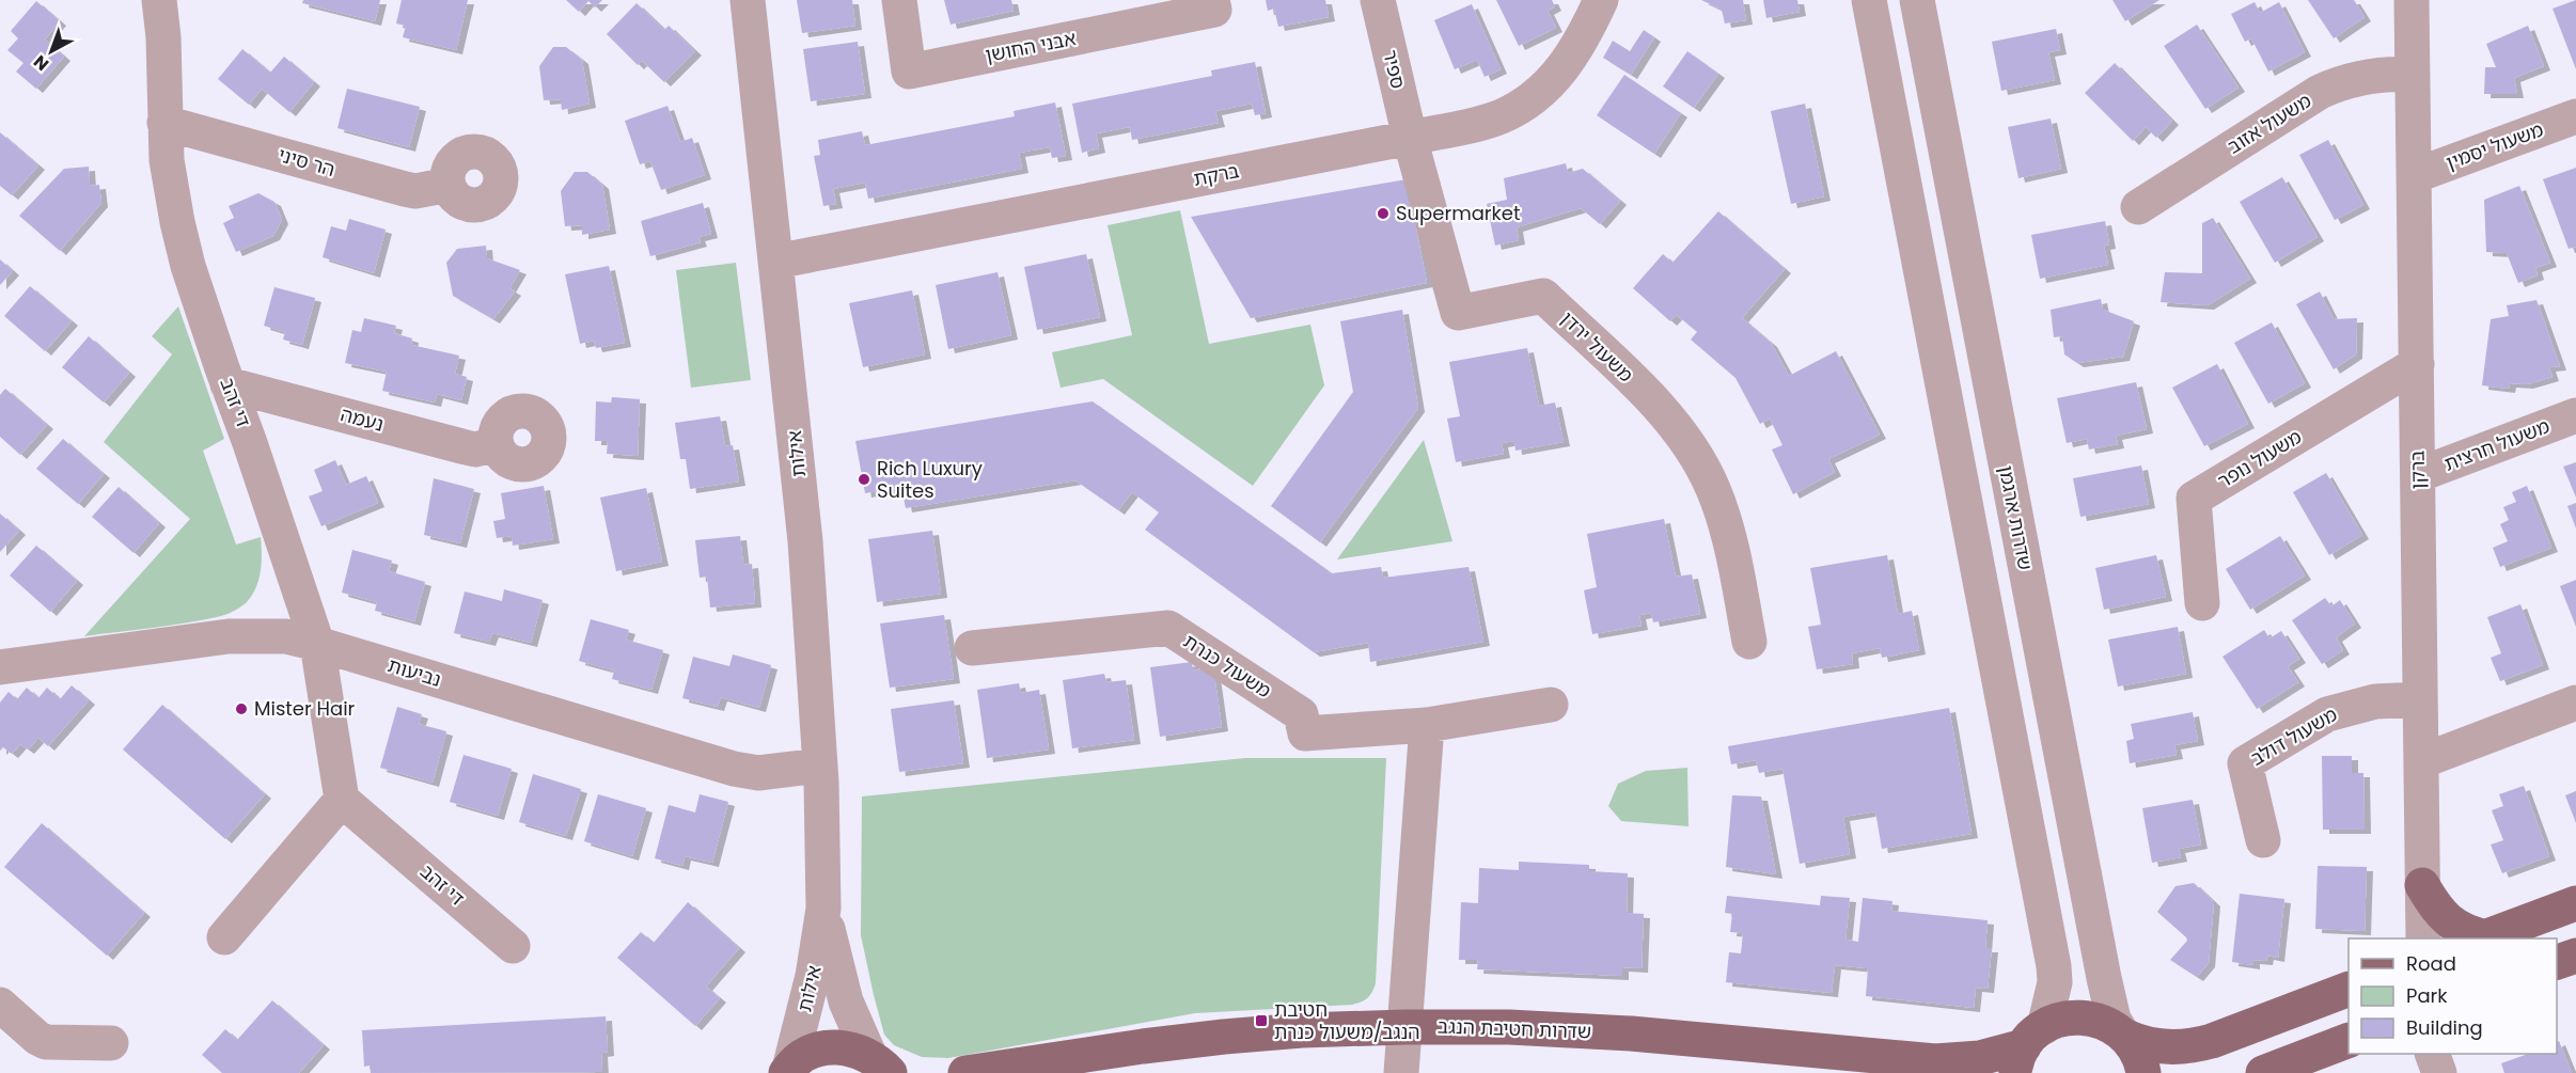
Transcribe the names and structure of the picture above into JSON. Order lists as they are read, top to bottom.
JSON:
{
  "streets": {
    "main road": ["שדרות חטיבת הנגב"],
    "street": [
      "אבני החושן",
      "ספיר",
      "משעול אזוב",
      "משעול יסמין",
      "הר סיני",
      "ברקת",
      "משעול ירדן",
      "די זהב",
      "נעמה",
      "משעול חרצית",
      "אילות",
      "משעול נופר",
      "ברקן",
      "שדרות ארגמן",
      "משעול כנרת",
      "נביעות",
      "משעול דולב"
    ]
  },
  "crossings": [
    ["ספיר", "ברקת"],
    ["ספיר", "משעול ירדן"],
    ["משעול אזוב", "ברקן"],
    ["משעול יסמין", "ברקן"],
    ["הר סיני", "די זהב"],
    ["ברקת", "משעול ירדן"],
    ["ברקת", "אילות"],
    ["די זהב", "נעמה"],
    ["די זהב", "נביעות"],
    ["משעול חרצית", "ברקן"],
    ["אילות", "נביעות"],
    ["משעול נופר", "ברקן"],
    ["ברקן", "משעול דולב"],
    ["שדרות ארגמן", "שדרות חטיבת הנגב"]
  ],
  "places": {
    "other": ["Supermarket", "Rich Luxury Suites", "Mister Hair"],
    "transit": ["חטיבת הנגב/משעול כנרת"]
  },
  "legend": ["Road", "Park", "Building"],
  "north": "bottom left"
}
